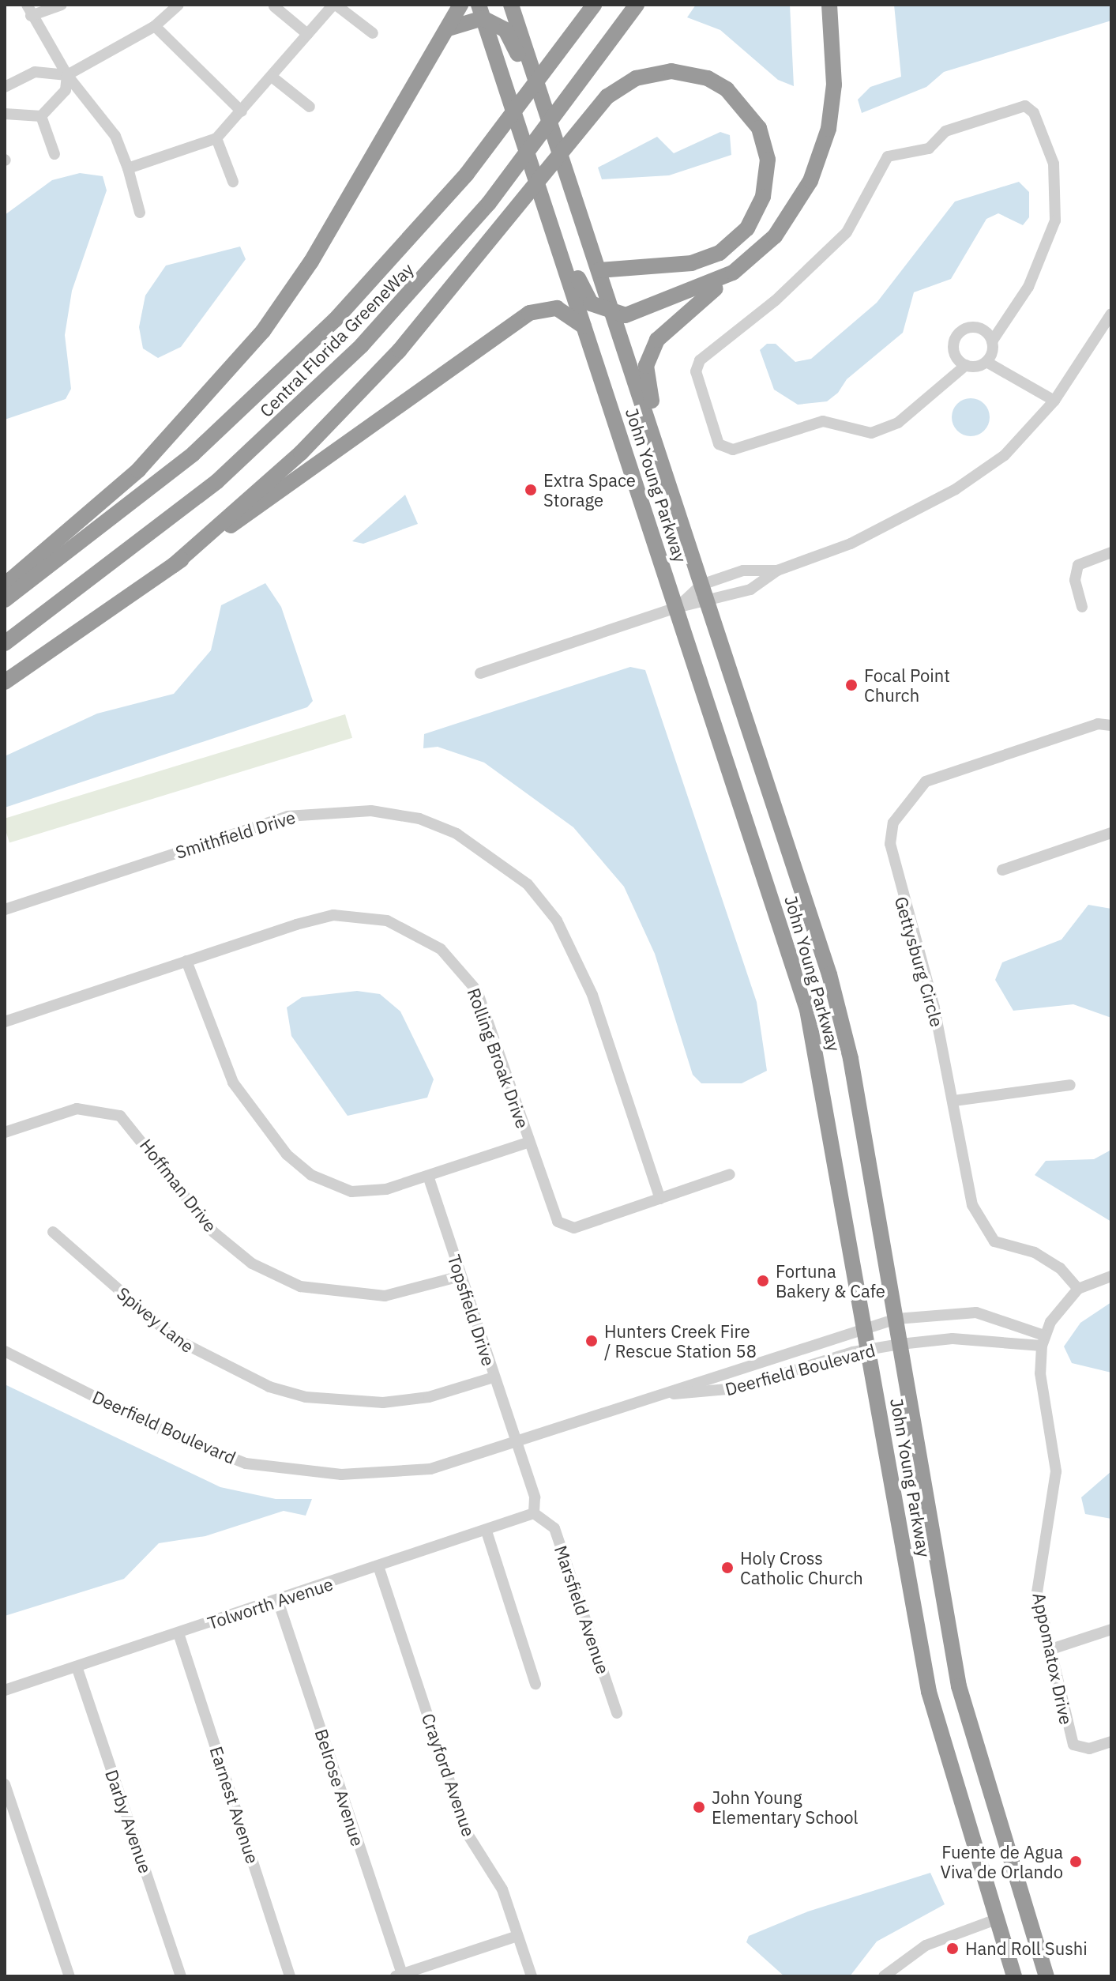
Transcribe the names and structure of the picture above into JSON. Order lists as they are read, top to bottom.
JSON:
{
  "streets": {
    "highway": ["Central Florida GreeneWay", "John Young Parkway"],
    "street": [
      "Smithfield Drive",
      "Gettysburg Circle",
      "Rolling Broak Drive",
      "Hoffman Drive",
      "Topsfield Drive",
      "Spivey Lane",
      "Deerfield Boulevard",
      "Tolworth Avenue",
      "Marsfield Avenue",
      "Appomatox Drive",
      "Crayford Avenue",
      "Belrose Avenue",
      "Earnest Avenue",
      "Darby Avenue"
    ]
  },
  "crossings": [
    ["John Young Parkway", "Deerfield Boulevard"],
    ["Smithfield Drive", "Rolling Broak Drive"],
    ["Hoffman Drive", "Topsfield Drive"],
    ["Topsfield Drive", "Spivey Lane"],
    ["Topsfield Drive", "Deerfield Boulevard"],
    ["Deerfield Boulevard", "Appomatox Drive"],
    ["Tolworth Avenue", "Marsfield Avenue"],
    ["Tolworth Avenue", "Crayford Avenue"],
    ["Tolworth Avenue", "Belrose Avenue"],
    ["Tolworth Avenue", "Earnest Avenue"],
    ["Tolworth Avenue", "Darby Avenue"]
  ],
  "places": [
    "Extra Space Storage",
    "Focal Point Church",
    "Fortuna Bakery & Cafe",
    "Hunters Creek Fire / Rescue Station 58",
    "Holy Cross Catholic Church",
    "John Young Elementary School",
    "Fuente de Agua Viva de Orlando",
    "Hand Roll Sushi"
  ]
}
